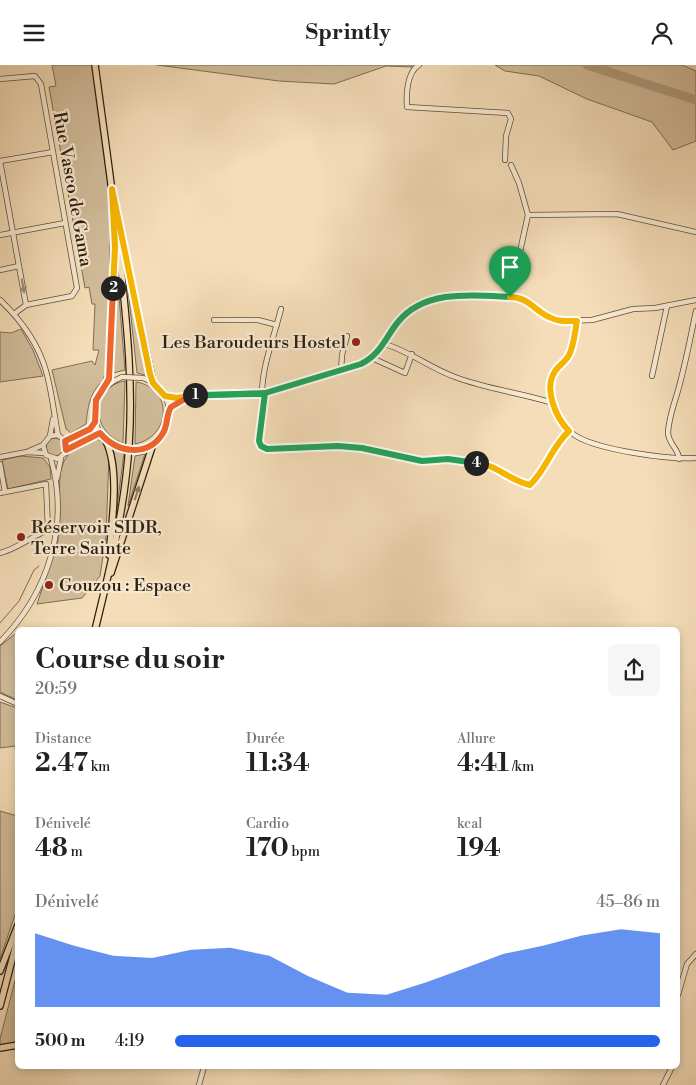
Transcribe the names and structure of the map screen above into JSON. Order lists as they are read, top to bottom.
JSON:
{
  "streets": {
    "street": ["Rue Vasco de Gama"]
  },
  "places": ["Les Baroudeurs Hostel", "Réservoir SIDR, Terre Sainte", "Gouzou : Espace"],
  "page": {
    "header": "Sprintly",
    "pins": ["2", "1", "4"],
    "heading": ["Course du soir", "20:59"],
    "stats": [
      ["Distance", "2.47 km"],
      ["Durée", "11:34"],
      ["Allure", "4:41 /km"],
      ["Dénivelé", "48 m"],
      ["Cardio", "170 bpm"],
      ["kcal", "194"]
    ],
    "chart": ["Dénivelé", "45–86 m"],
    "list": [
      {
        "name": "500 m",
        "note": "4:19"
      }
    ]
  }
}
